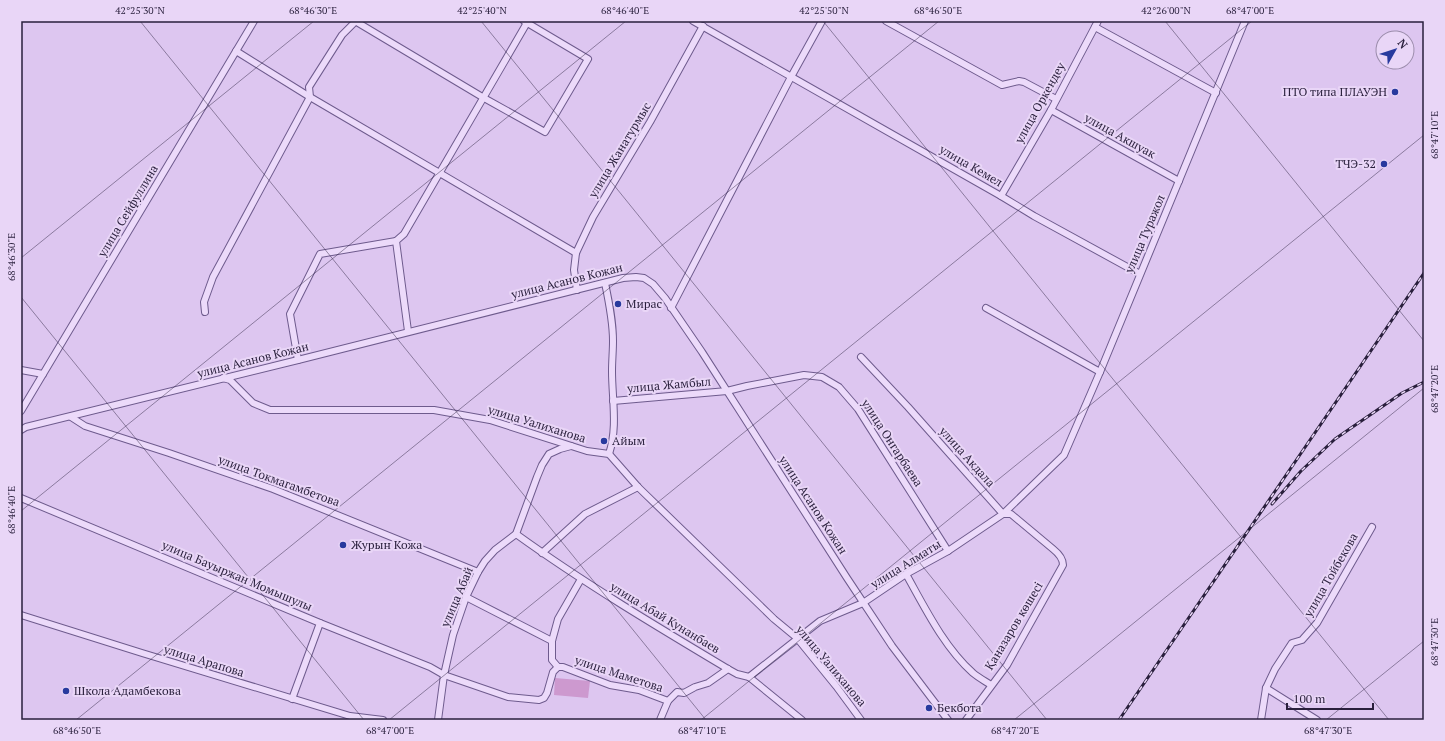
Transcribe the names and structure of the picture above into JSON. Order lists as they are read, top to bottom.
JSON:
{
  "streets": {
    "street": [
      "улица Оркендеу",
      "улица Акшуак",
      "улица Жанатурмыс",
      "улица Кемел",
      "улица Сейфуллина",
      "улица Туражол",
      "улица Асанов Кожан",
      "улица Жамбыл",
      "улица Уалиханова",
      "улица Онгарбаева",
      "улица Акдала",
      "улица Токмагамбетова",
      "улица Алматы",
      "улица Тойбекова",
      "улица Бауыржан Момышулы",
      "улица Абай",
      "улица Абай Кунанбаев",
      "Қаназаров көшесі",
      "улица Арапова",
      "улица Маметова"
    ]
  },
  "crossings": [
    ["улица Оркендеу", "улица Акшуак"],
    ["улица Оркендеу", "улица Кемел"],
    ["улица Акшуак", "улица Туражол"],
    ["улица Жанатурмыс", "улица Кемел"],
    ["улица Жанатурмыс", "улица Асанов Кожан"],
    ["улица Кемел", "улица Туражол"],
    ["улица Туражол", "улица Алматы"],
    ["улица Асанов Кожан", "улица Жамбыл"],
    ["улица Асанов Кожан", "улица Уалиханова"],
    ["улица Асанов Кожан", "улица Онгарбаева"],
    ["улица Асанов Кожан", "улица Токмагамбетова"],
    ["улица Асанов Кожан", "улица Алматы"],
    ["улица Жамбыл", "улица Уалиханова"],
    ["улица Жамбыл", "улица Онгарбаева"],
    ["улица Уалиханова", "улица Алматы"],
    ["улица Онгарбаева", "улица Алматы"],
    ["улица Акдала", "улица Алматы"],
    ["улица Акдала", "Қаназаров көшесі"],
    ["улица Токмагамбетова", "улица Абай"],
    ["улица Алматы", "улица Абай Кунанбаев"],
    ["улица Бауыржан Момышулы", "улица Абай"],
    ["улица Бауыржан Момышулы", "улица Маметова"],
    ["улица Абай", "улица Абай Кунанбаев"],
    ["улица Абай", "улица Маметова"]
  ],
  "places": [
    "ПТО типа ПЛАУЭН",
    "ТЧЭ-32",
    "Мирас",
    "Айым",
    "Журын Кожа",
    "Школа Адамбекова",
    "Бекбота"
  ],
  "scale_bar": "100 m",
  "north": "top right",
  "coordinates": [
    "42°25'30\"N",
    "68°46'30\"E",
    "42°25'40\"N",
    "68°46'40\"E",
    "42°25'50\"N",
    "68°46'50\"E",
    "42°26'00\"N",
    "68°47'00\"E",
    "68°47'10\"E",
    "68°47'20\"E",
    "68°47'30\"E"
  ]
}
